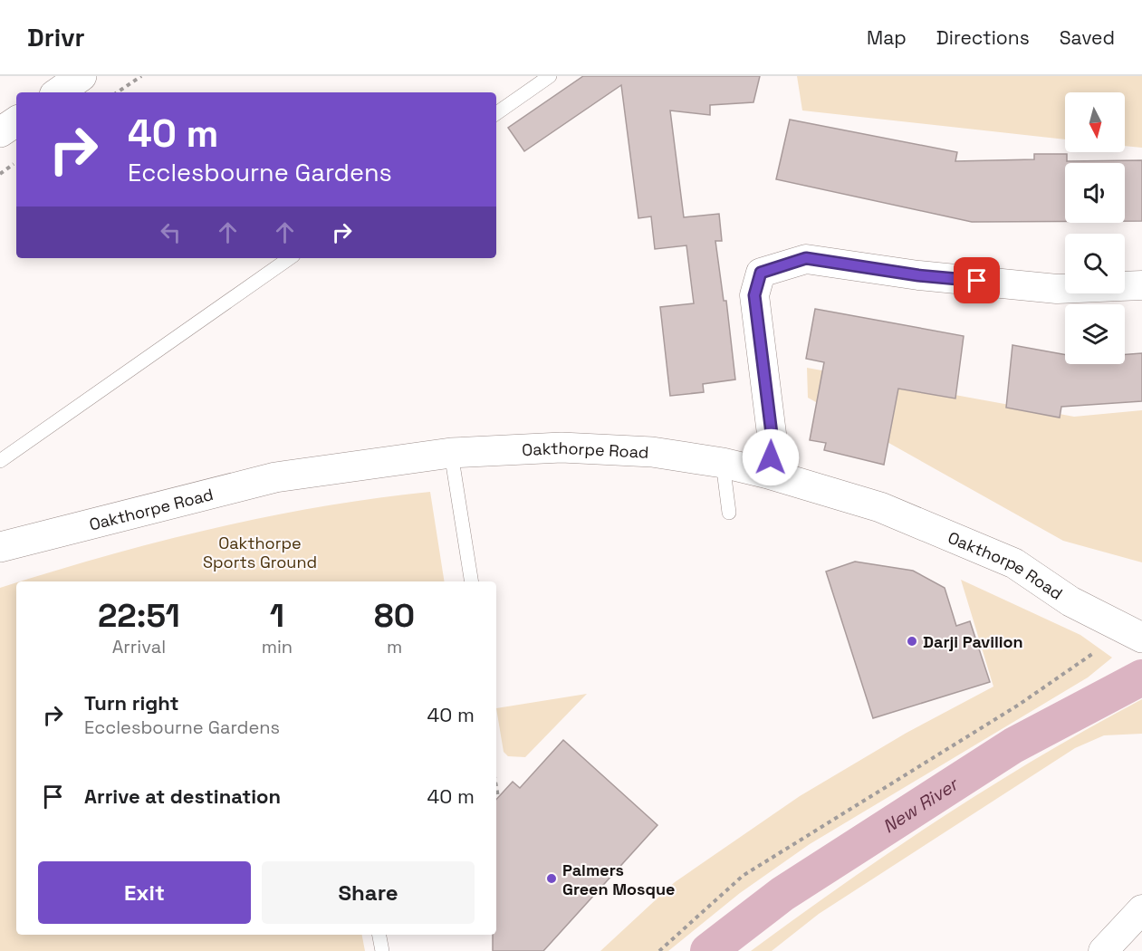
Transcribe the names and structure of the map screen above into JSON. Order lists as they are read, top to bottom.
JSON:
{
  "streets": {
    "main road": ["Oakthorpe Road"]
  },
  "water": ["New River"],
  "parks": ["Oakthorpe Sports Ground"],
  "places": ["Darji Pavilion", "Palmers Green Mosque"],
  "north": "bottom",
  "page": {
    "header": "Drivr",
    "nav": ["Map", "Directions", "Saved"],
    "turn": ["40 m", "Ecclesbourne Gardens"],
    "eta": [
      "22:51",
      "Arrival",
      "1",
      "min",
      "80",
      "m"
    ],
    "list": [
      {
        "name": "Turn right",
        "note": "Ecclesbourne Gardens",
        "value": "40 m"
      },
      {
        "name": "Arrive at destination",
        "value": "40 m"
      }
    ],
    "buttons": ["Exit", "Share"]
  }
}
